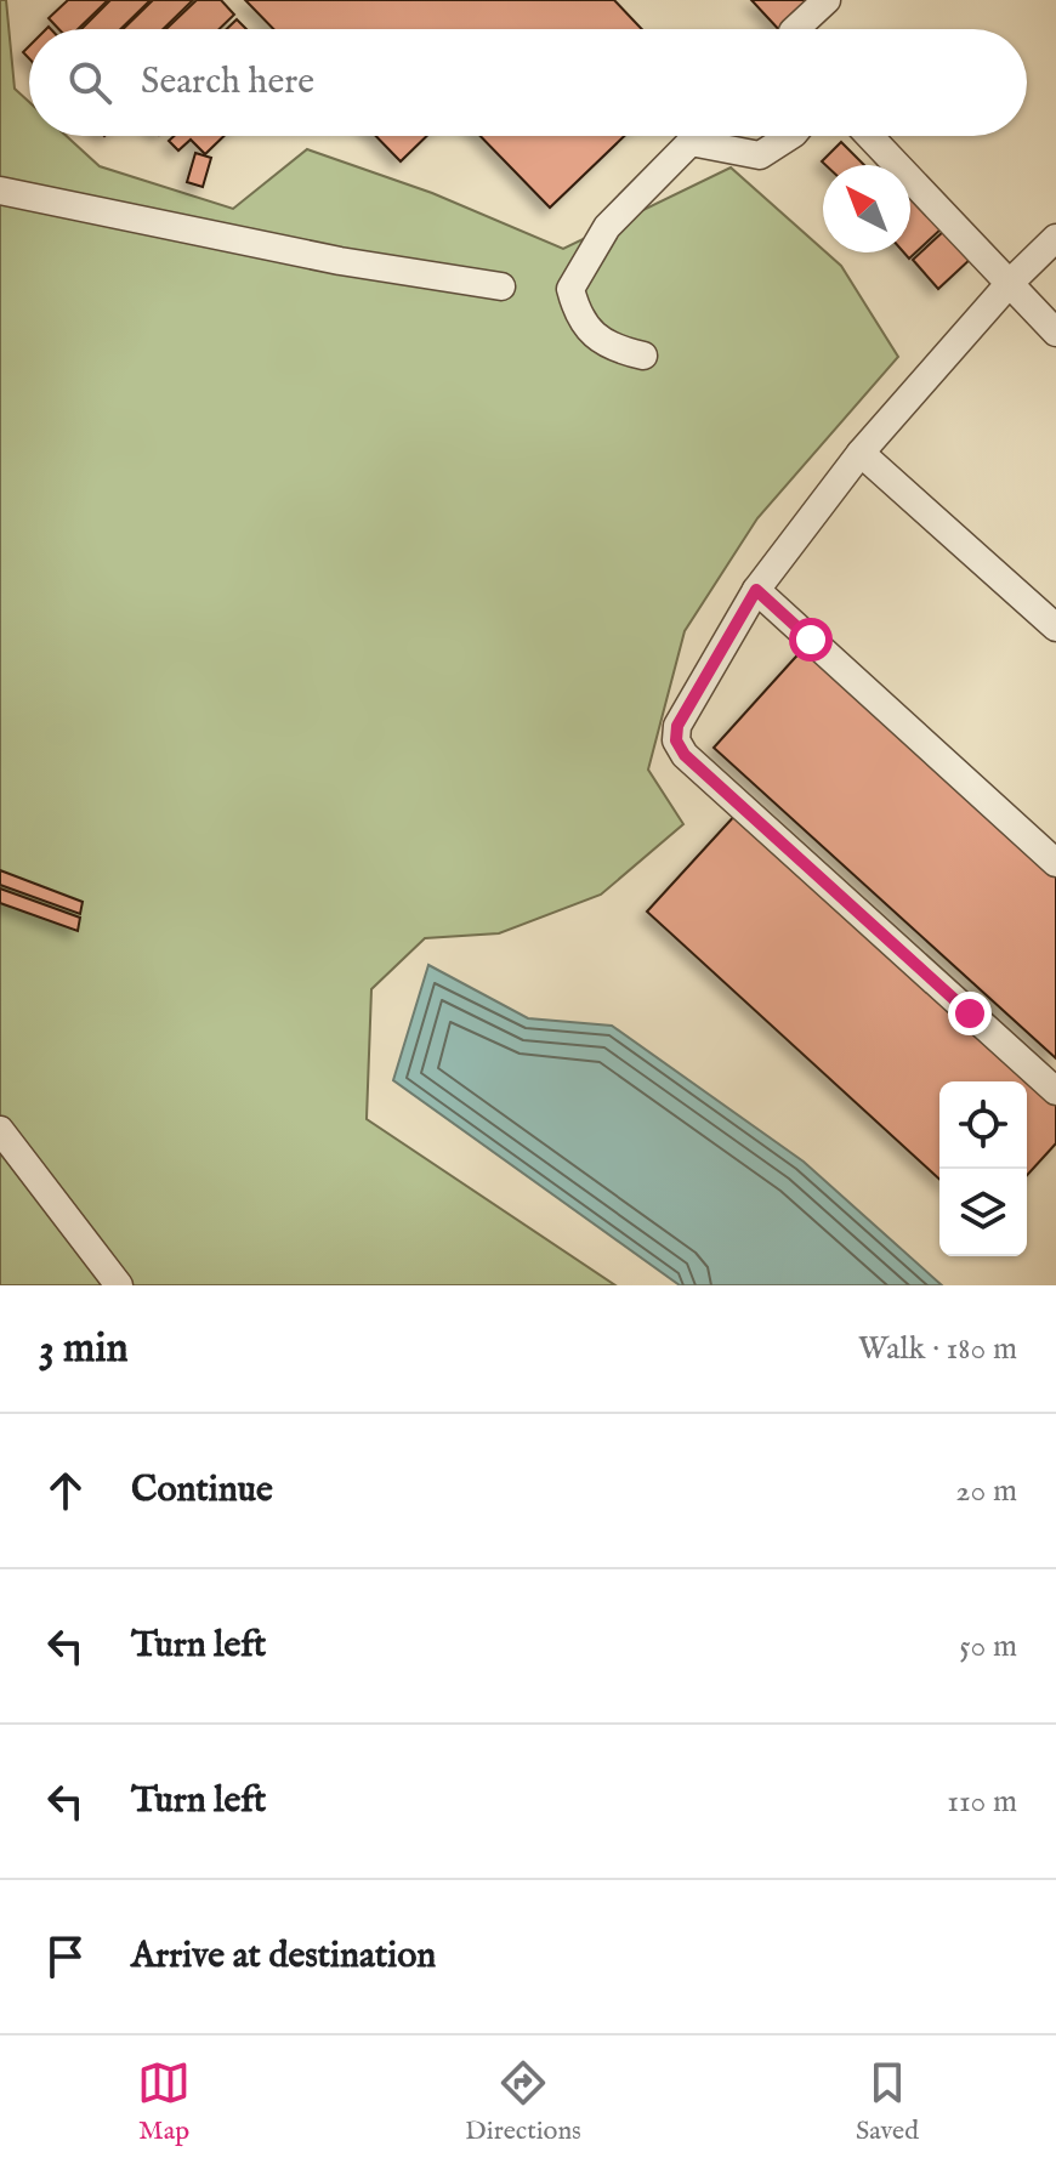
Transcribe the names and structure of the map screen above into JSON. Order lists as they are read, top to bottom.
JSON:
{
  "north": "top left",
  "page": {
    "search": "Search here",
    "heading": ["3 min", "Walk · 180 m"],
    "list": [
      ["Continue", "20 m"],
      ["Turn left", "50 m"],
      ["Turn left", "110 m"],
      "Arrive at destination"
    ],
    "nav": ["Map", "Directions", "Saved"]
  }
}
